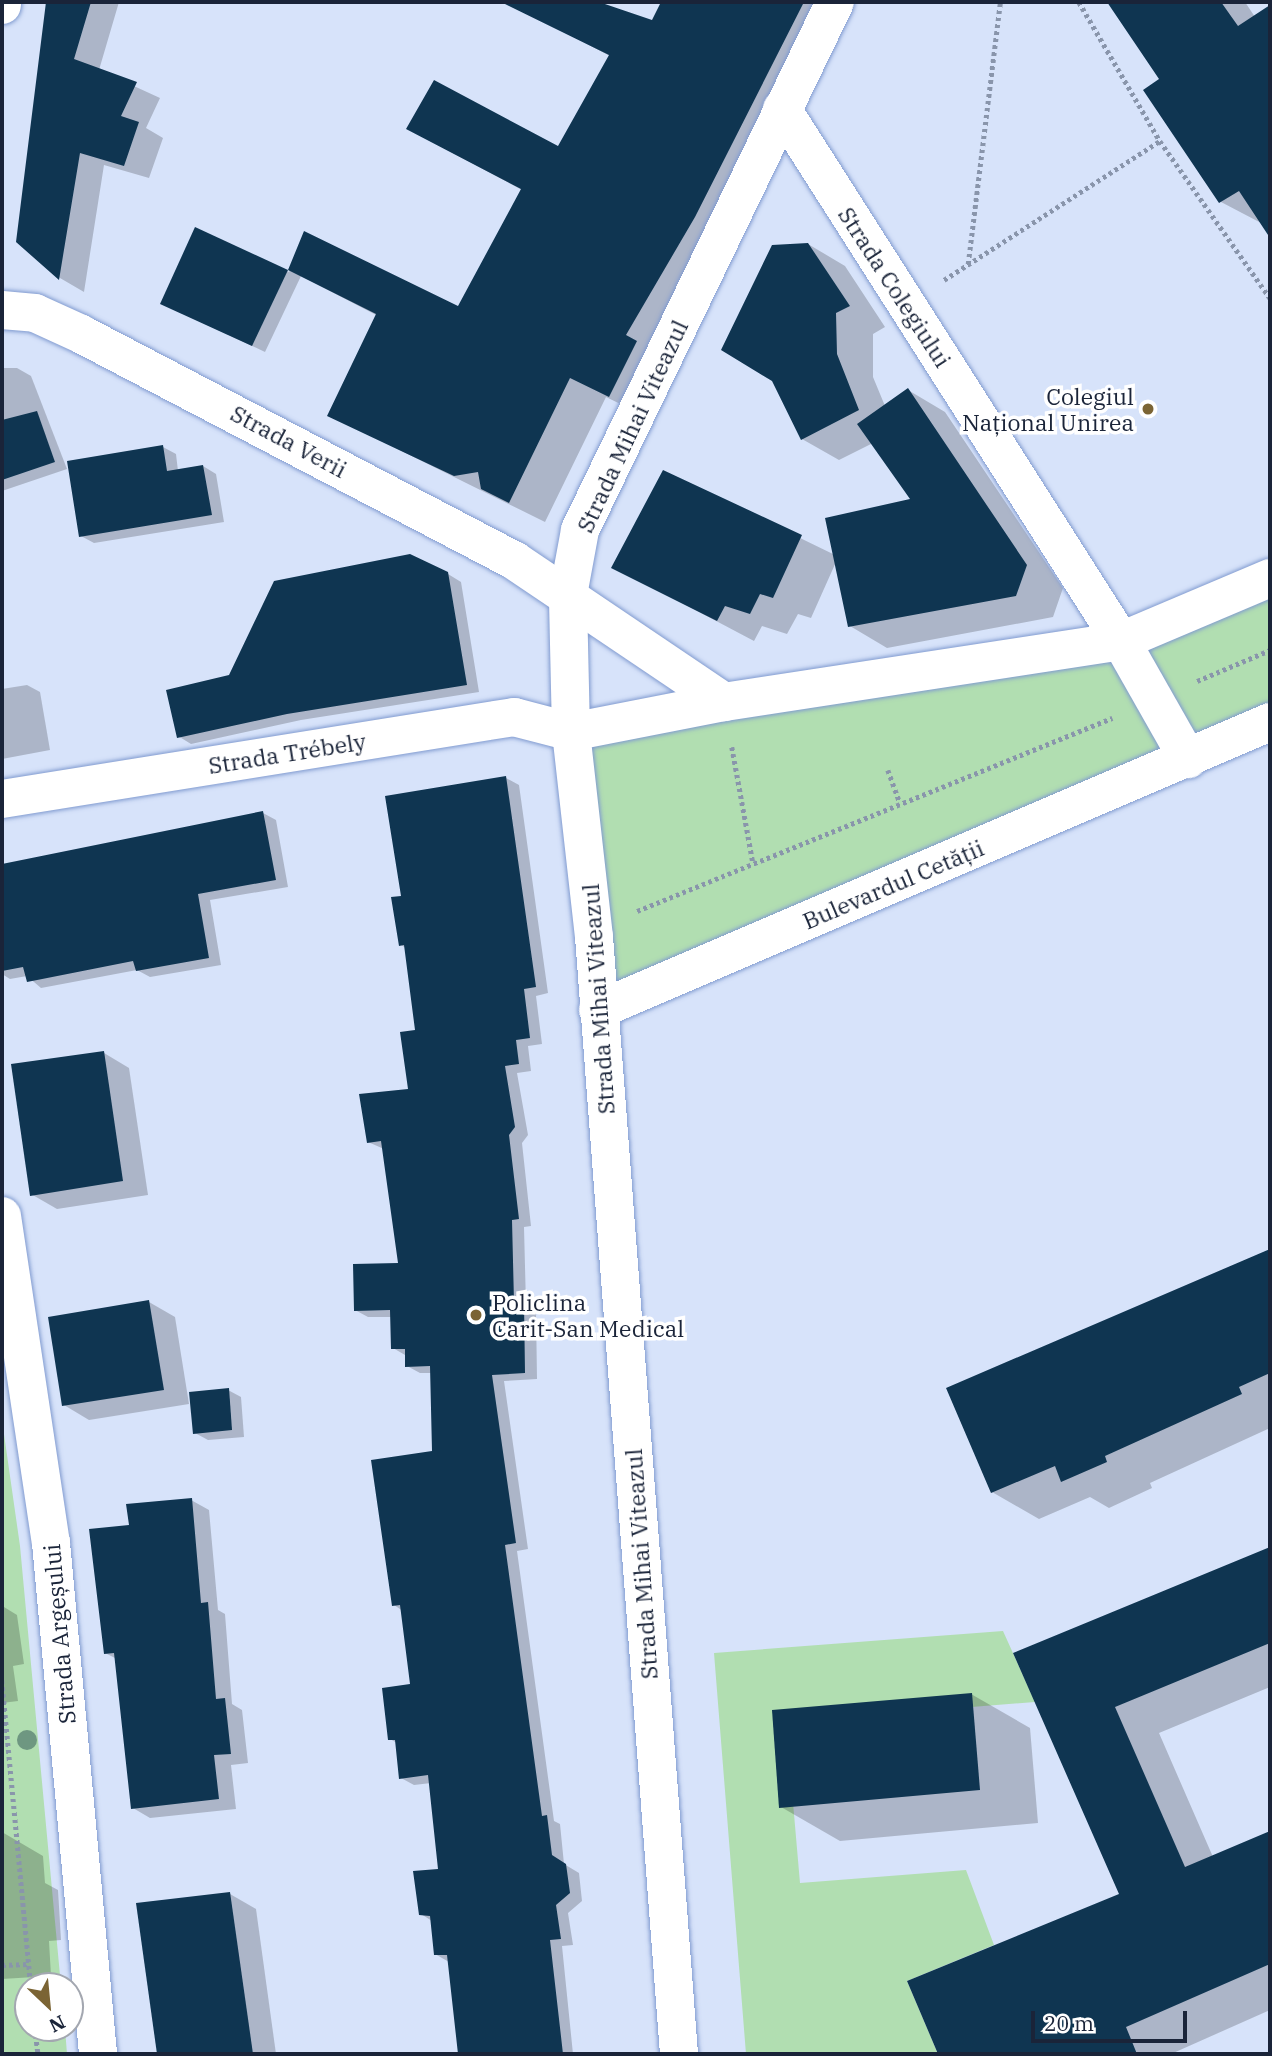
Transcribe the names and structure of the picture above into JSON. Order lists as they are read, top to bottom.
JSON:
{
  "streets": {
    "street": [
      "Strada Colegiului",
      "Strada Mihai Viteazul",
      "Strada Verii",
      "Strada Trébely",
      "Bulevardul Cetății",
      "Strada Argeșului"
    ]
  },
  "crossings": [
    ["Strada Colegiului", "Strada Mihai Viteazul"],
    ["Strada Mihai Viteazul", "Strada Verii"],
    ["Strada Mihai Viteazul", "Strada Trébely"],
    ["Strada Mihai Viteazul", "Bulevardul Cetății"]
  ],
  "places": ["Colegiul Național Unirea", "Policlina Carit-San Medical"],
  "scale_bar": "20 m",
  "north": "bottom right"
}
